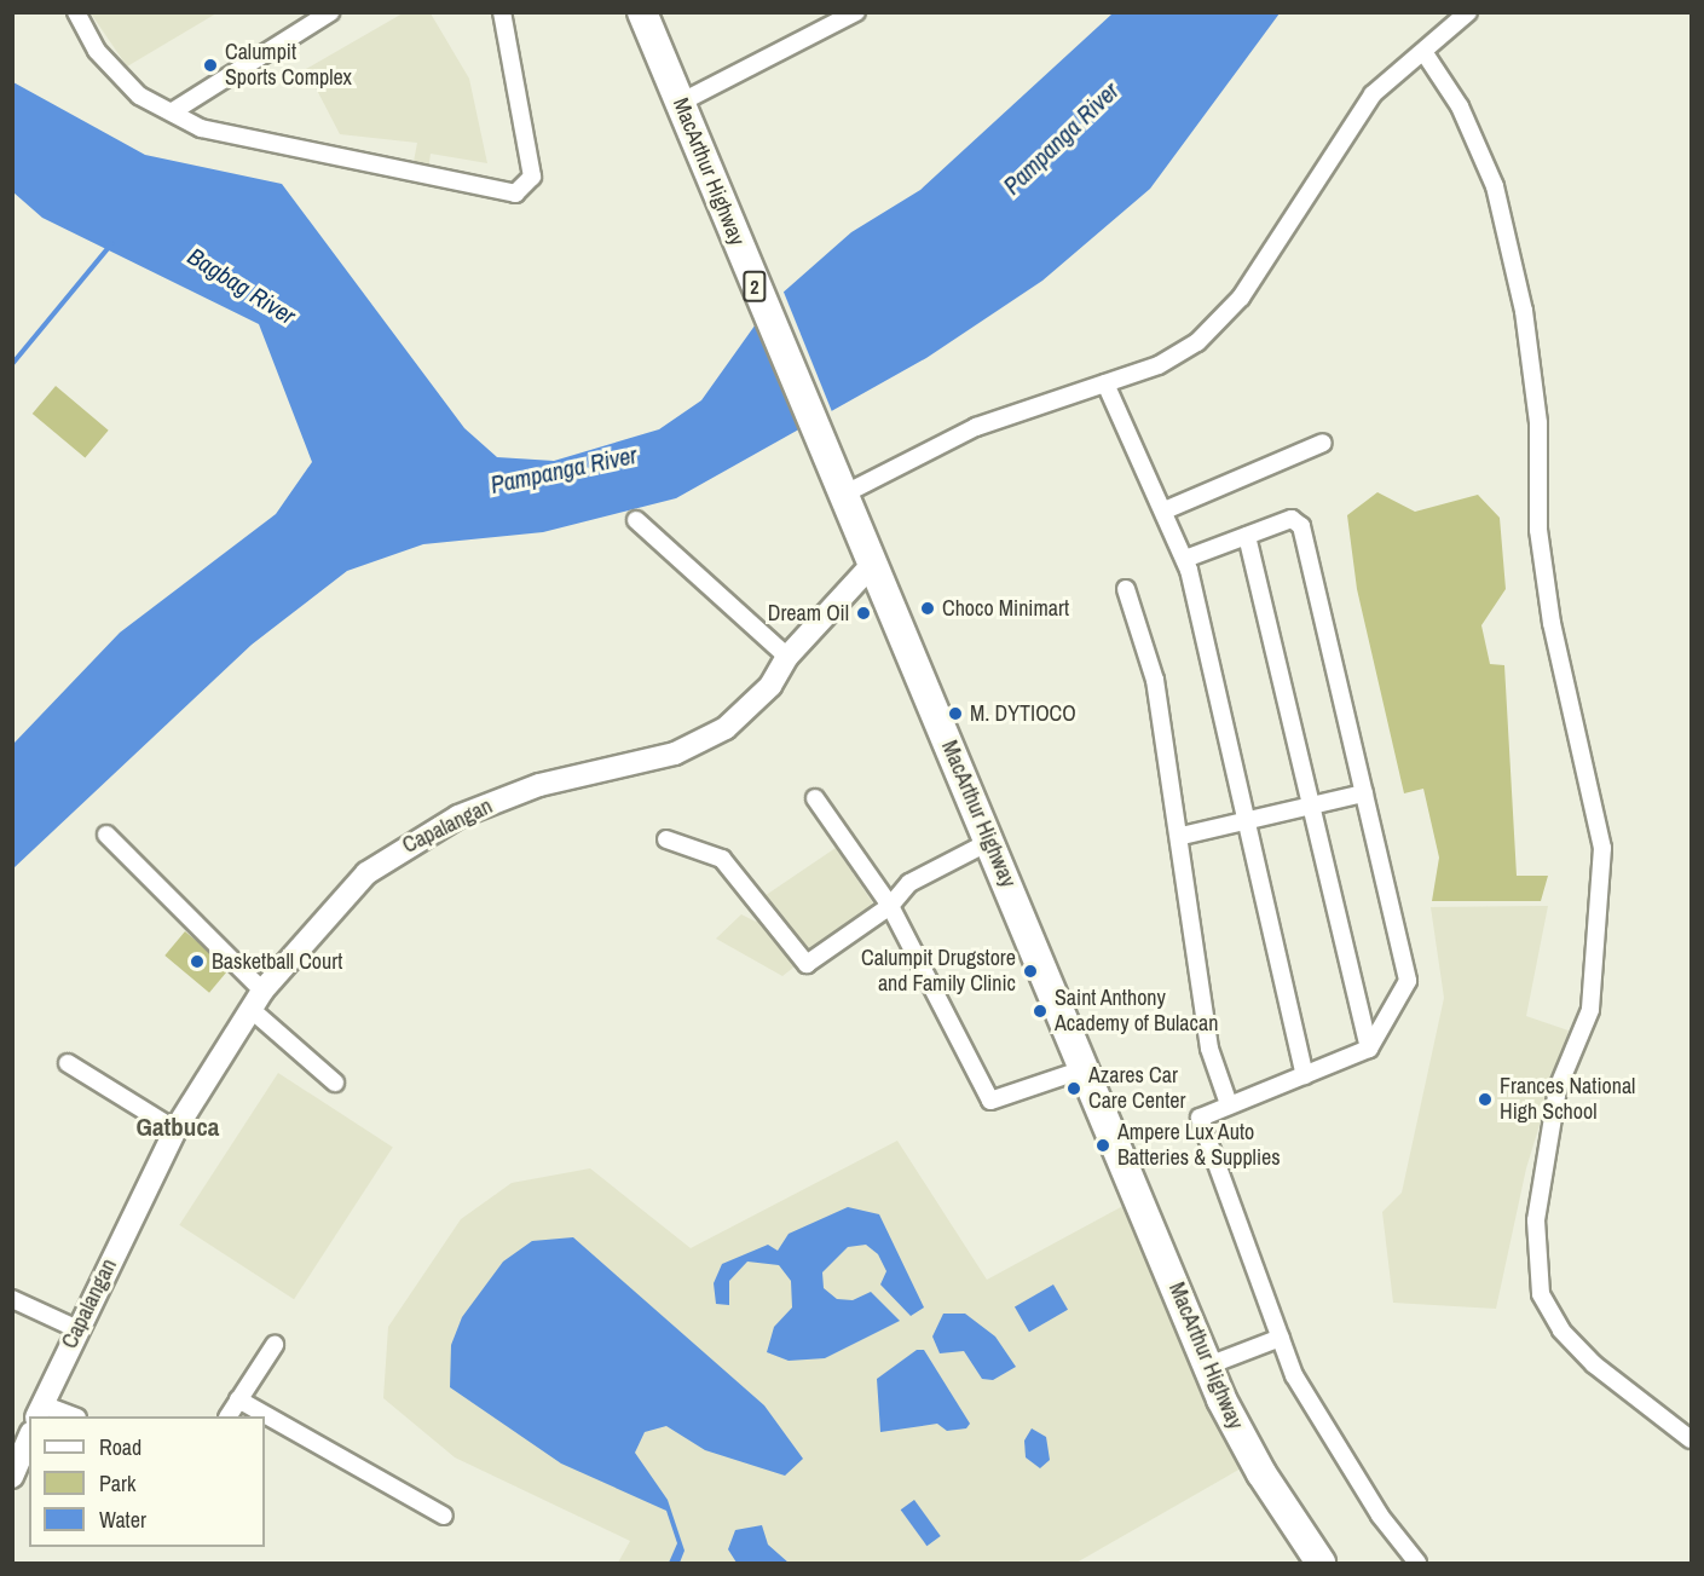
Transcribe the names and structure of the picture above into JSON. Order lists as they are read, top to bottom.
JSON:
{
  "streets": {
    "highway": ["MacArthur Highway", "2"],
    "street": ["Capalangan"]
  },
  "crossings": [
    ["MacArthur Highway", "Capalangan"]
  ],
  "districts": ["Gatbuca"],
  "water": ["Pampanga River", "Bagbag River"],
  "places": [
    "Calumpit Sports Complex",
    "Choco Minimart",
    "Dream Oil",
    "M. DYTIOCO",
    "Basketball Court",
    "Calumpit Drugstore and Family Clinic",
    "Saint Anthony Academy of Bulacan",
    "Azares Car Care Center",
    "Frances National High School",
    "Ampere Lux Auto Batteries & Supplies"
  ],
  "legend": ["Road", "Park", "Water"]
}
